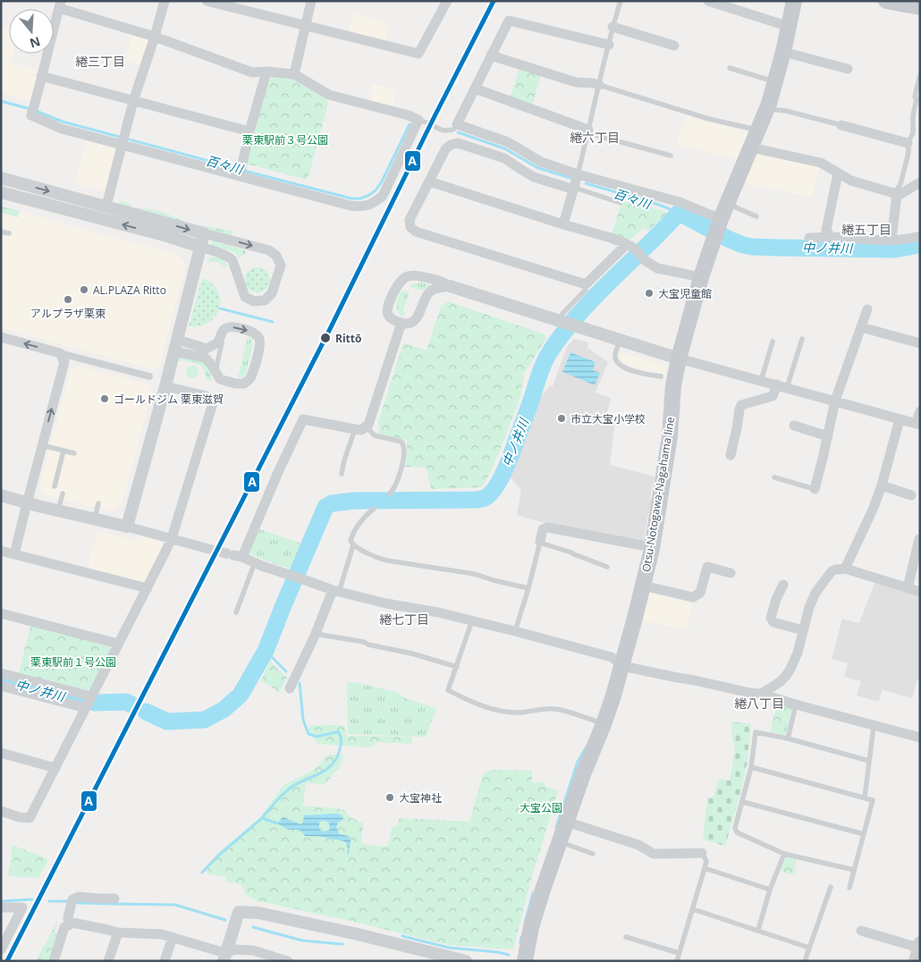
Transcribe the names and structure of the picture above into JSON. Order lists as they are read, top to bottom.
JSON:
{
  "streets": {
    "main road": ["Otsu-Notogawa-Nagahama line"]
  },
  "districts": [
    "綣三丁目",
    "綣六丁目",
    "綣五丁目",
    "綣七丁目",
    "綣八丁目"
  ],
  "water": ["百々川", "中ノ井川"],
  "parks": ["栗東駅前３号公園", "栗東駅前１号公園", "大宝公園"],
  "places": [
    "AL.PLAZA Ritto",
    "大宝児童館",
    "アルプラザ栗東",
    "Rittō",
    "ゴールドジム 栗東滋賀",
    "市立大宝小学校",
    "大宝神社"
  ],
  "lines": ["transit line A"],
  "north": "bottom"
}
